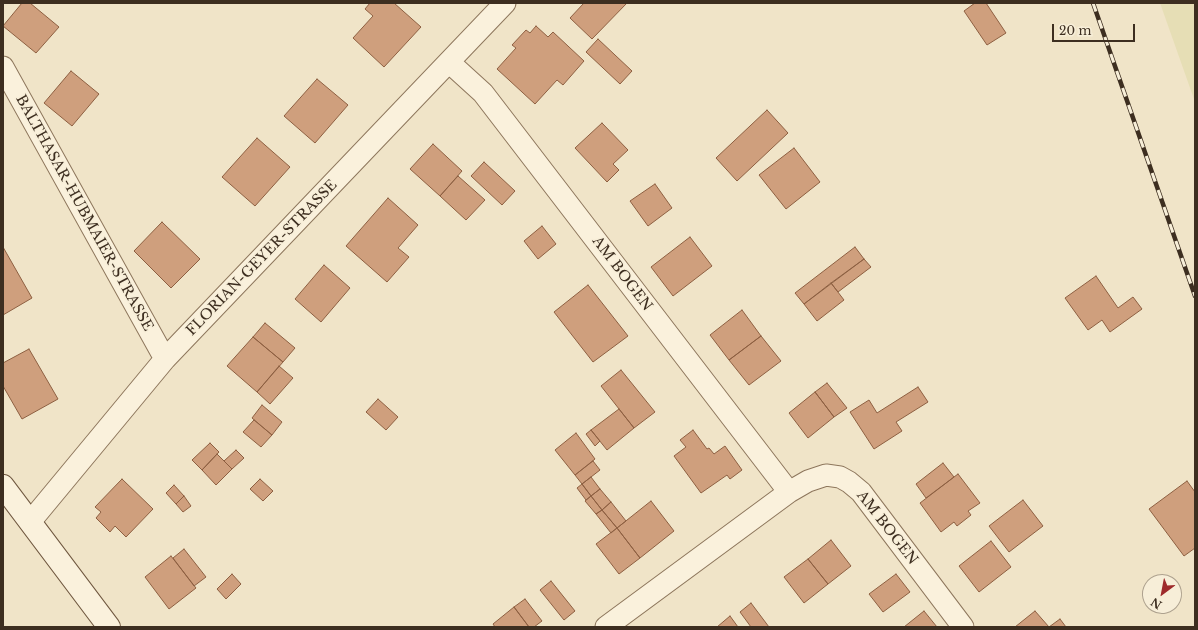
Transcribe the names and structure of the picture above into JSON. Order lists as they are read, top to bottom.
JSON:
{
  "streets": {
    "street": ["BALTHASAR-HUBMAIER-STRASSE", "FLORIAN-GEYER-STRASSE", "AM BOGEN"]
  },
  "crossings": [
    ["BALTHASAR-HUBMAIER-STRASSE", "FLORIAN-GEYER-STRASSE"],
    ["FLORIAN-GEYER-STRASSE", "AM BOGEN"]
  ],
  "scale_bar": "20 m",
  "north": "bottom left"
}
